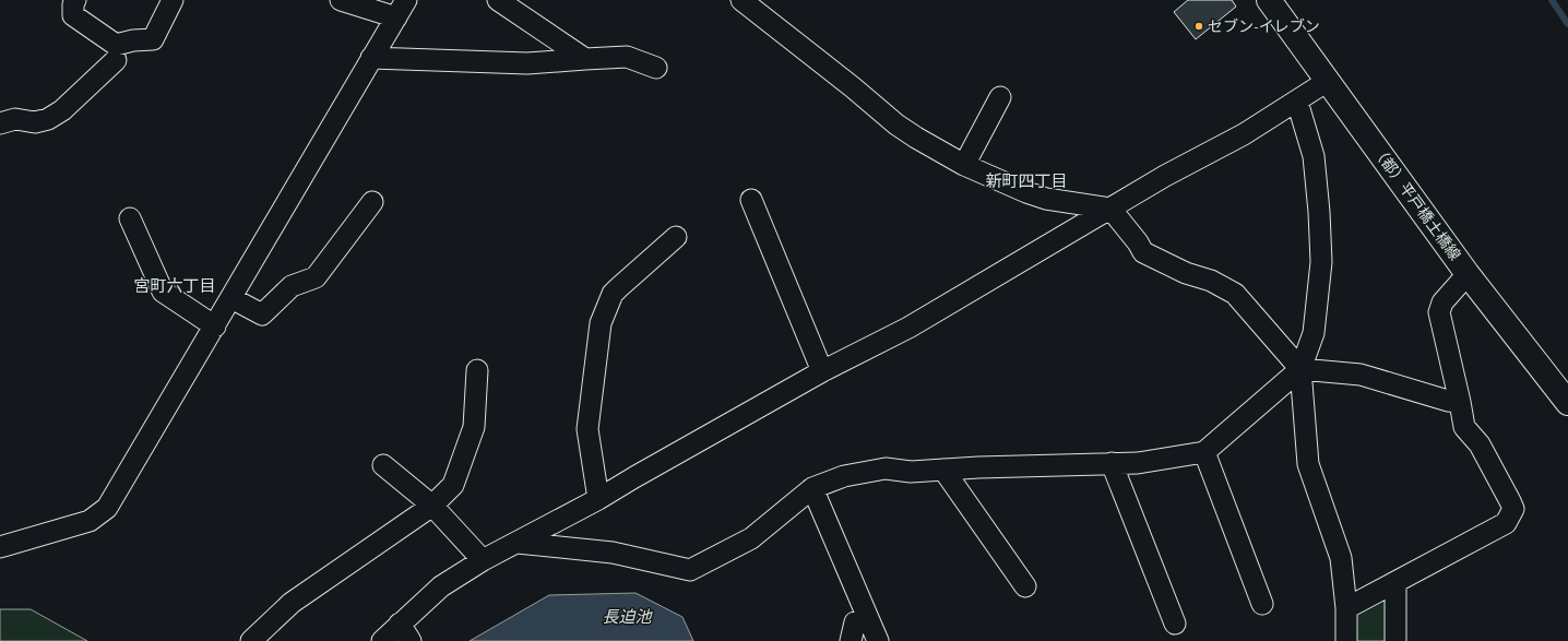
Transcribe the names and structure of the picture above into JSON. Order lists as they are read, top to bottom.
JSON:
{
  "streets": {
    "street": ["（都）平戸橋土橋線"]
  },
  "districts": ["新町四丁目", "宮町六丁目"],
  "water": ["長迫池"],
  "places": ["セブン-イレブン"]
}
